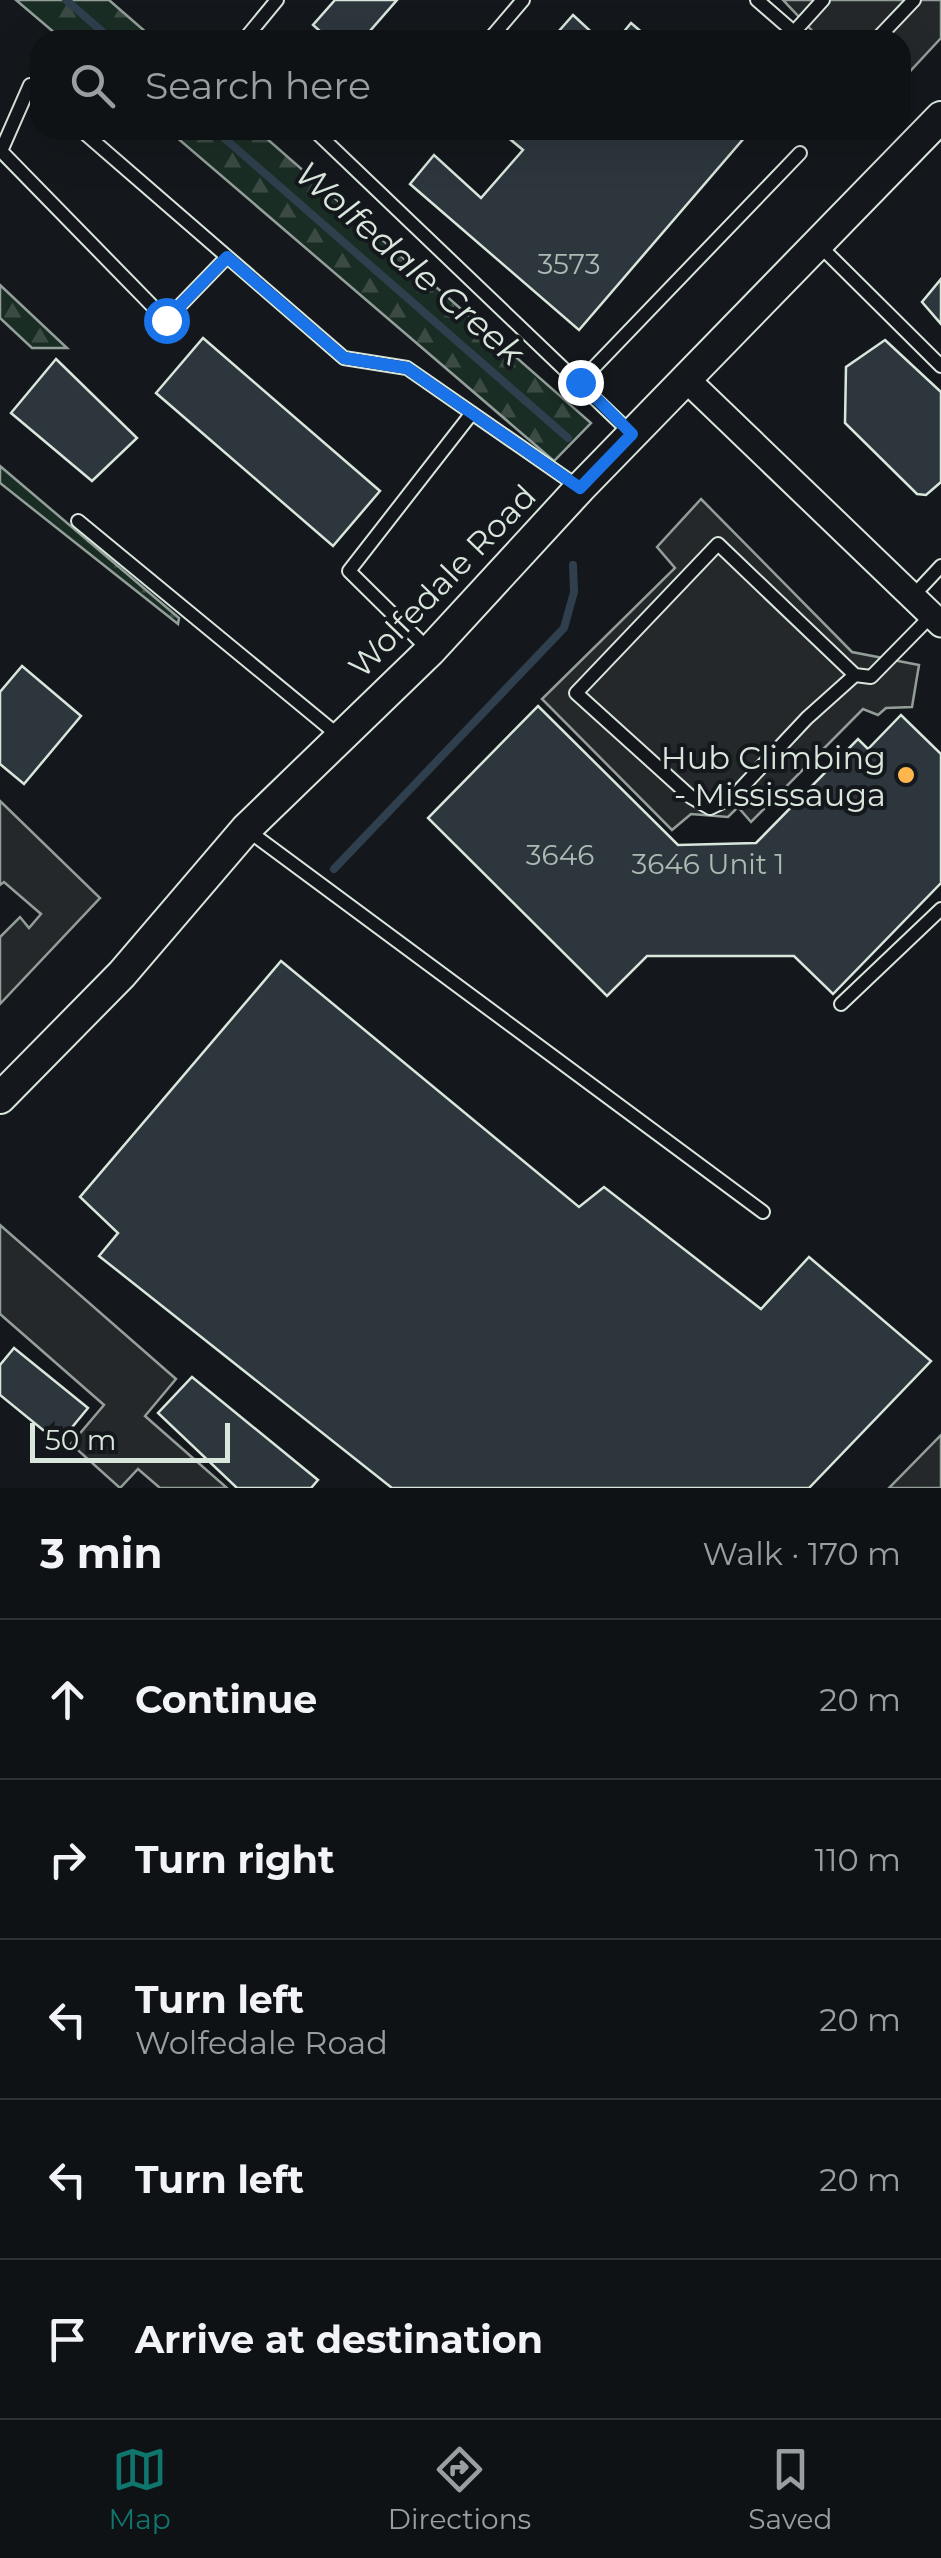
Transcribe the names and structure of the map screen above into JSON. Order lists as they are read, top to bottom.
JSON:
{
  "streets": {
    "street": ["Wolfedale Road"]
  },
  "water": ["Wolfedale Creek"],
  "places": ["Hub Climbing - Mississauga"],
  "house_numbers": ["3573", "3646", "3646 Unit 1"],
  "scale_bar": "50 m",
  "page": {
    "search": "Search here",
    "scale": "50 m",
    "heading": ["3 min", "Walk · 170 m"],
    "list": [
      ["Continue", "20 m"],
      ["Turn right", "110 m"],
      ["Turn left", "Wolfedale Road", "20 m"],
      ["Turn left", "20 m"],
      "Arrive at destination"
    ],
    "nav": ["Map", "Directions", "Saved"]
  }
}
